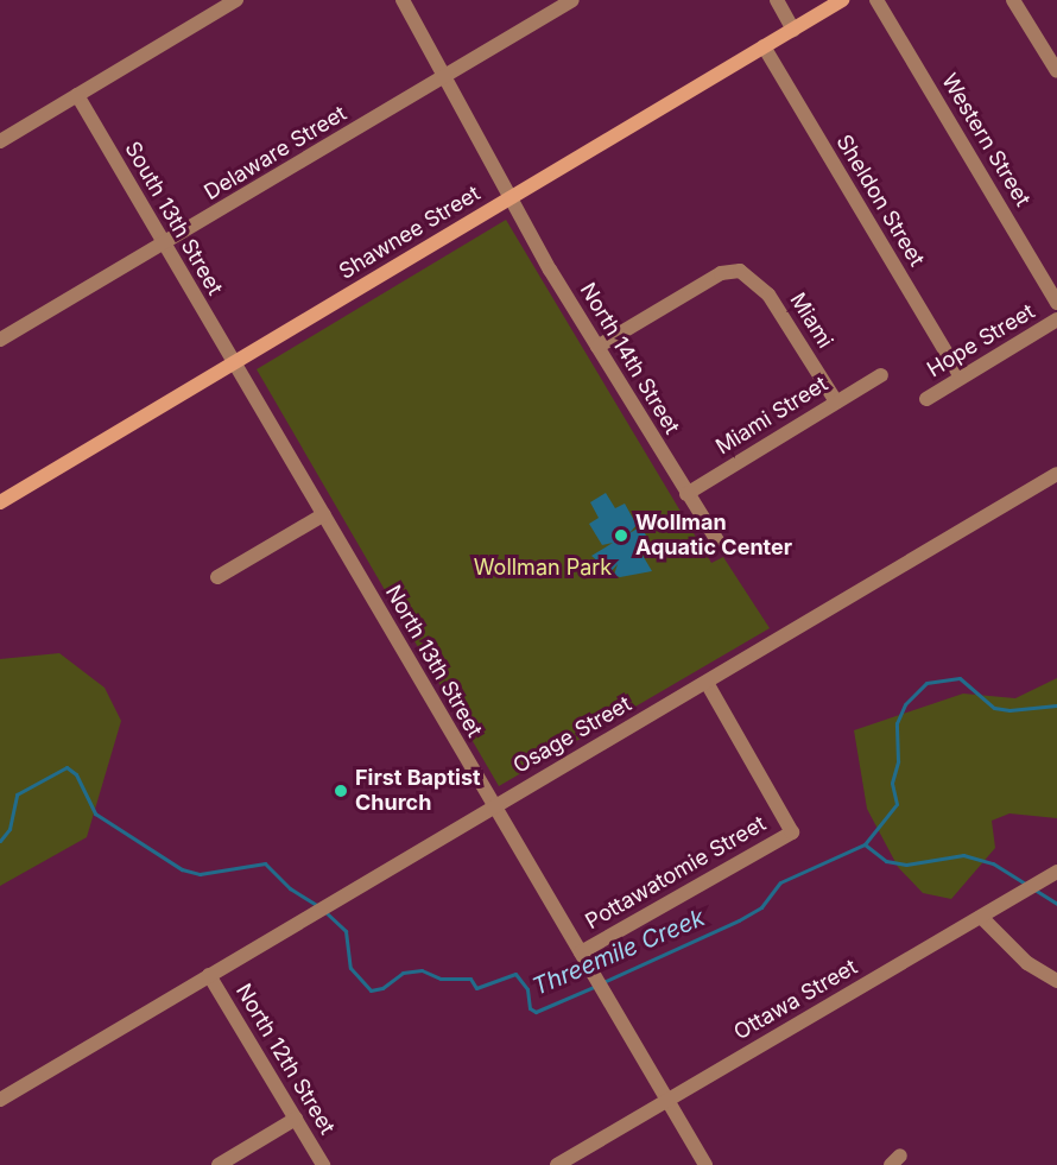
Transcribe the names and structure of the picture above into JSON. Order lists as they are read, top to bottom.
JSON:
{
  "streets": {
    "street": [
      "Western Street",
      "Delaware Street",
      "Sheldon Street",
      "South 13th Street",
      "Shawnee Street",
      "Miami",
      "Hope Street",
      "North 14th Street",
      "Miami Street",
      "North 13th Street",
      "Osage Street",
      "Pottawatomie Street",
      "Ottawa Street",
      "North 12th Street"
    ]
  },
  "crossings": [
    ["Delaware Street", "South 13th Street"],
    ["Delaware Street", "North 14th Street"],
    ["Sheldon Street", "Shawnee Street"],
    ["Sheldon Street", "Hope Street"],
    ["South 13th Street", "Shawnee Street"],
    ["South 13th Street", "North 13th Street"],
    ["Shawnee Street", "North 14th Street"],
    ["Shawnee Street", "North 13th Street"],
    ["Miami", "North 14th Street"],
    ["Miami", "Miami Street"],
    ["North 14th Street", "Miami Street"],
    ["North 13th Street", "Osage Street"],
    ["North 13th Street", "Pottawatomie Street"],
    ["North 13th Street", "Ottawa Street"],
    ["Osage Street", "Pottawatomie Street"],
    ["Osage Street", "North 12th Street"]
  ],
  "water": ["Threemile Creek"],
  "parks": ["Wollman Park"],
  "places": ["Wollman Aquatic Center", "First Baptist Church"]
}
